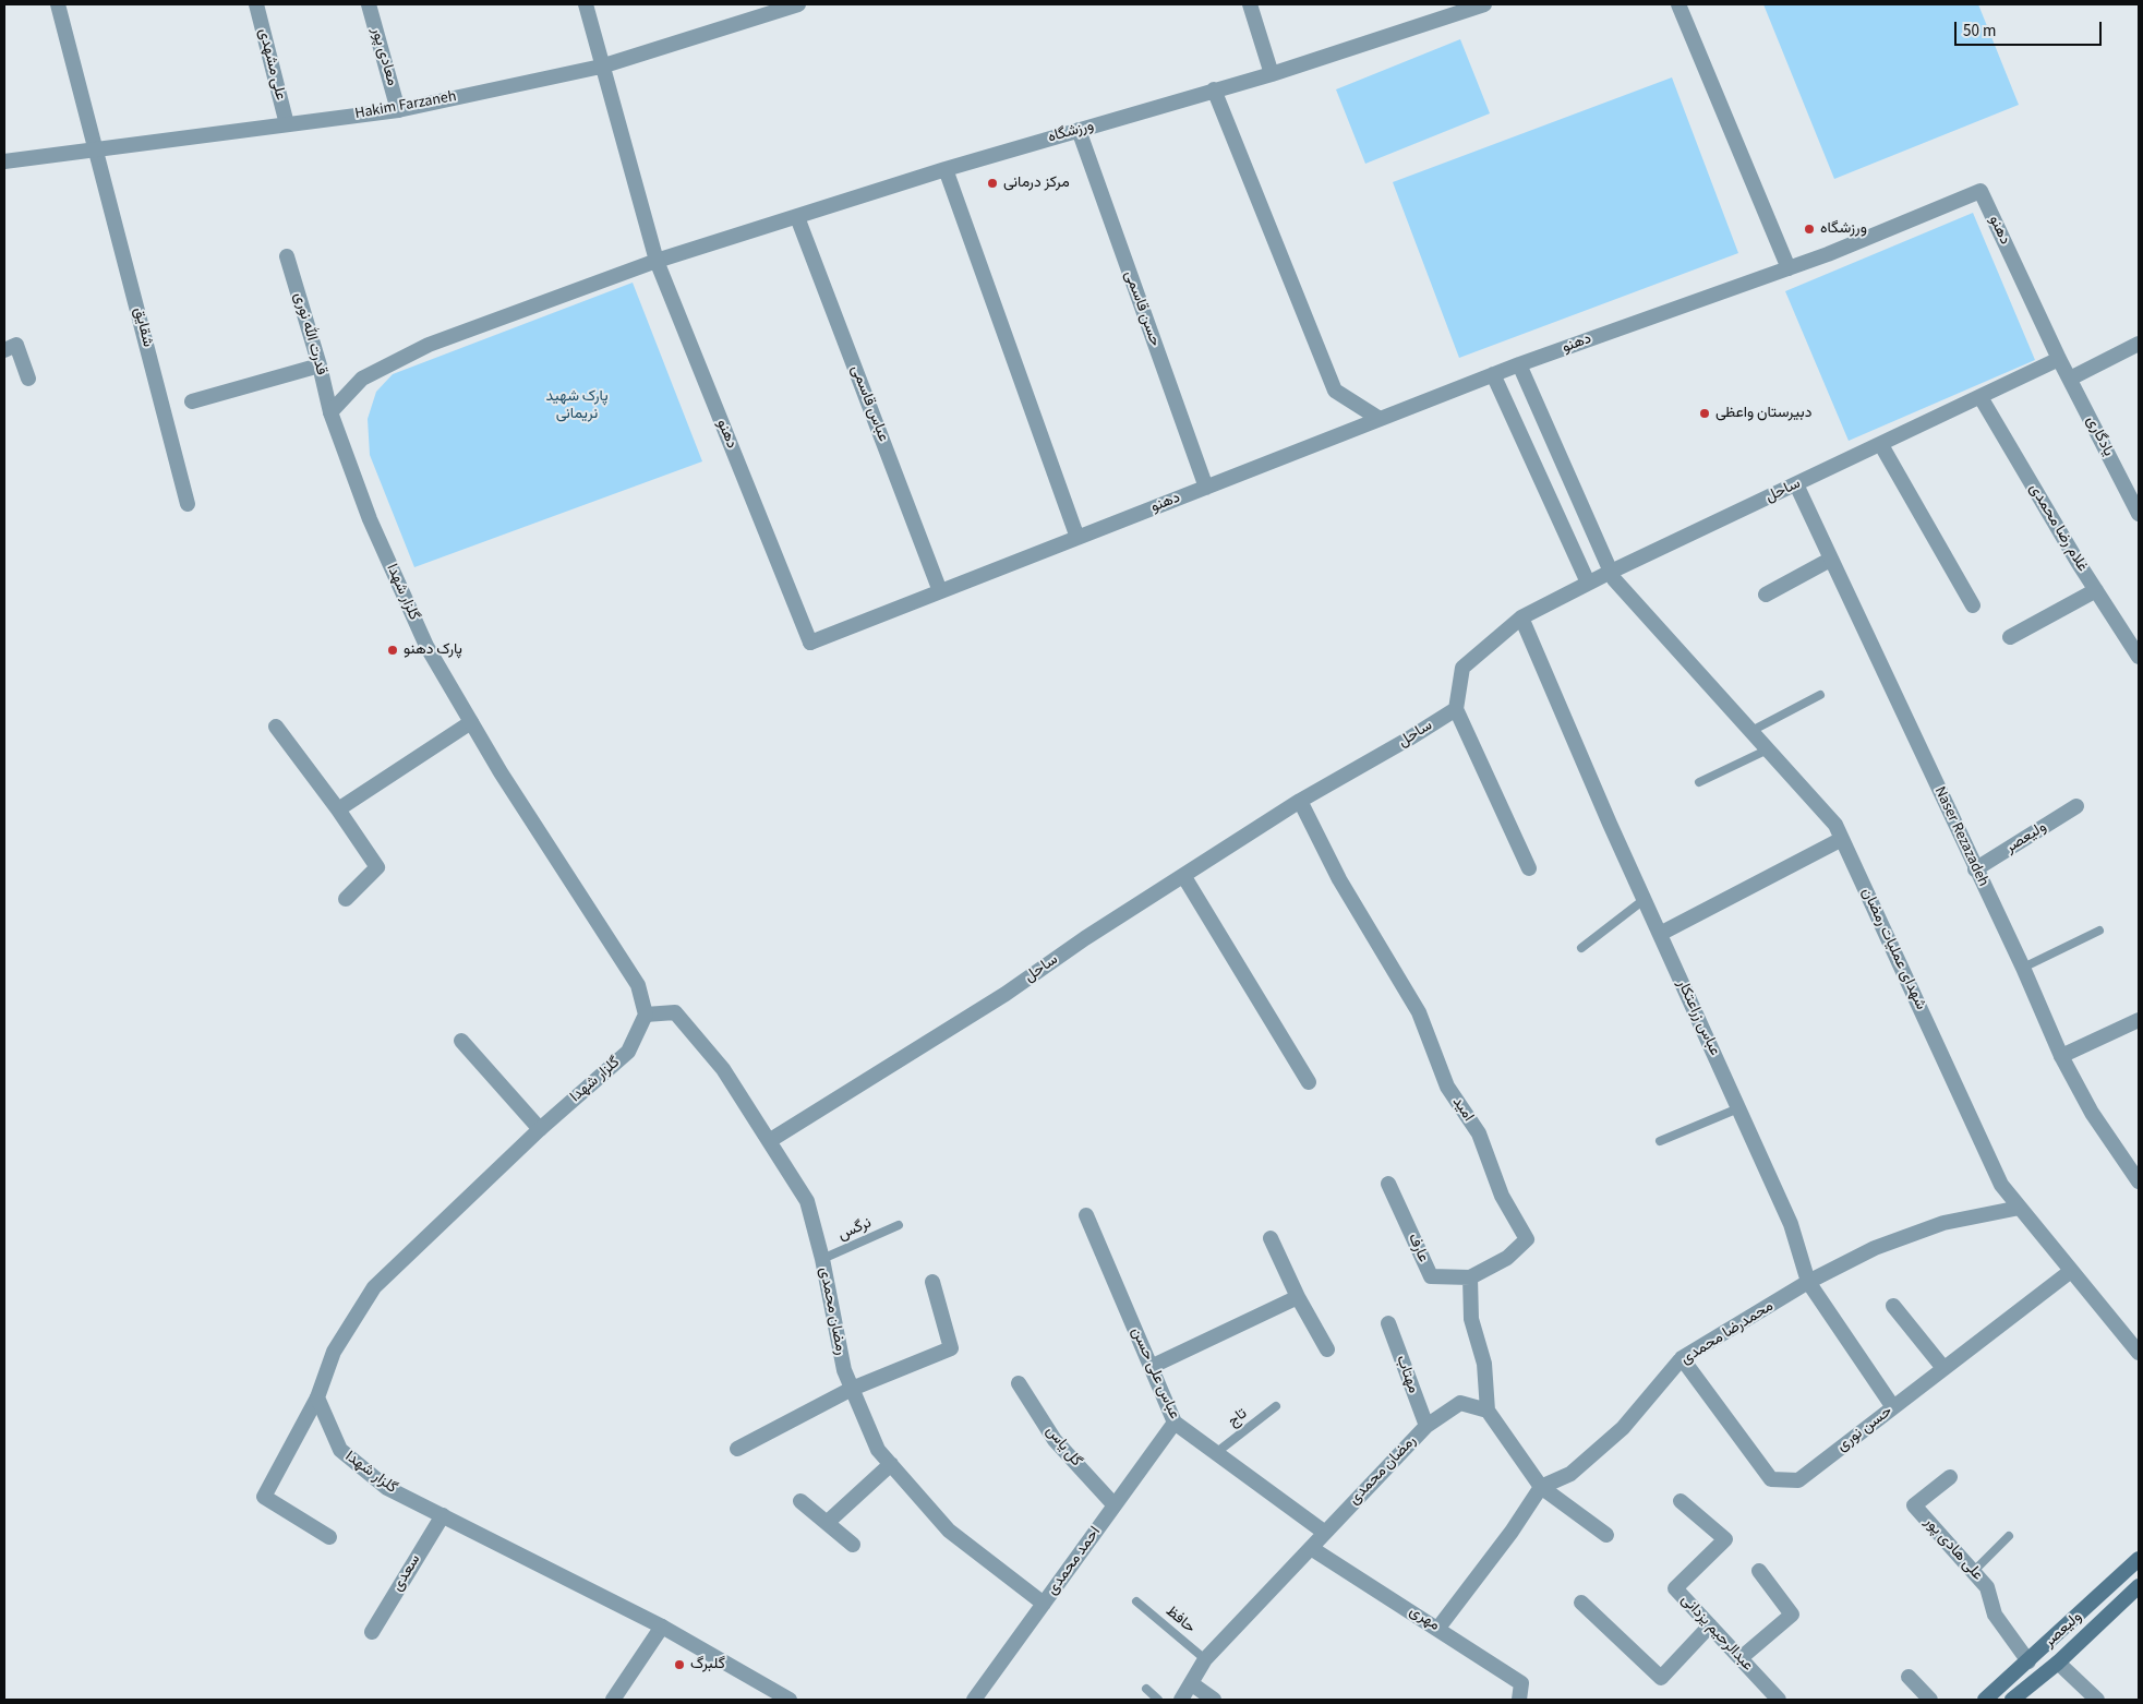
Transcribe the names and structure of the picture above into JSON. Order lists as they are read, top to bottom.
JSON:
{
  "streets": {
    "main road": ["ولیعصر"],
    "street": [
      "معادی پور",
      "علی مشهدی",
      "Hakim Farzaneh",
      "ورزشگاه",
      "دهنو",
      "حسن قاسمی",
      "شقایق",
      "قدرت الله نوری",
      "عباس قاسمی",
      "یادگاری",
      "ساحل",
      "غلام رضا محمدی",
      "گلزار شهدا",
      "Naser Rezazadeh",
      "شهدای عملیات رمضان",
      "عباس زراعتکار",
      "امید",
      "عارف",
      "رمضان محمدی",
      "محمدرضا محمدی",
      "عباس علی حسن",
      "مهتاب",
      "حسن نوری",
      "گل یاس",
      "علی هادی پور",
      "احمد محمدی",
      "سعدی",
      "مهری",
      "عبدالرحیم یزدانی"
    ],
    "lane": ["نرگس", "تاج", "حافظ"]
  },
  "crossings": [
    ["معادی پور", "Hakim Farzaneh"],
    ["علی مشهدی", "Hakim Farzaneh"],
    ["Hakim Farzaneh", "دهنو"],
    ["Hakim Farzaneh", "شقایق"],
    ["ورزشگاه", "دهنو"],
    ["ورزشگاه", "حسن قاسمی"],
    ["ورزشگاه", "عباس قاسمی"],
    ["دهنو", "حسن قاسمی"],
    ["دهنو", "عباس قاسمی"],
    ["دهنو", "یادگاری"],
    ["دهنو", "ساحل"],
    ["دهنو", "شهدای عملیات رمضان"],
    ["قدرت الله نوری", "گلزار شهدا"],
    ["یادگاری", "ساحل"],
    ["ساحل", "غلام رضا محمدی"],
    ["ساحل", "Naser Rezazadeh"],
    ["ساحل", "شهدای عملیات رمضان"],
    ["ساحل", "عباس زراعتکار"],
    ["ساحل", "امید"],
    ["ساحل", "رمضان محمدی"],
    ["گلزار شهدا", "رمضان محمدی"],
    ["گلزار شهدا", "سعدی"],
    ["Naser Rezazadeh", "ولیعصر"],
    ["ولیعصر", "علی هادی پور"],
    ["شهدای عملیات رمضان", "محمدرضا محمدی"],
    ["شهدای عملیات رمضان", "حسن نوری"],
    ["عباس زراعتکار", "محمدرضا محمدی"],
    ["عباس زراعتکار", "حسن نوری"],
    ["امید", "عارف"],
    ["نرگس", "رمضان محمدی"],
    ["رمضان محمدی", "عباس علی حسن"],
    ["رمضان محمدی", "مهتاب"],
    ["رمضان محمدی", "احمد محمدی"],
    ["رمضان محمدی", "مهری"],
    ["رمضان محمدی", "حافظ"],
    ["محمدرضا محمدی", "حسن نوری"],
    ["عباس علی حسن", "تاج"],
    ["عباس علی حسن", "احمد محمدی"],
    ["گل یاس", "احمد محمدی"]
  ],
  "parks": ["پارک شهید نریمانی"],
  "places": [
    "مرکز درمانی",
    "ورزشگاه",
    "دبیرستان واعظی",
    "پارک دهنو",
    "گلبرگ"
  ],
  "scale_bar": "50 m"
}
